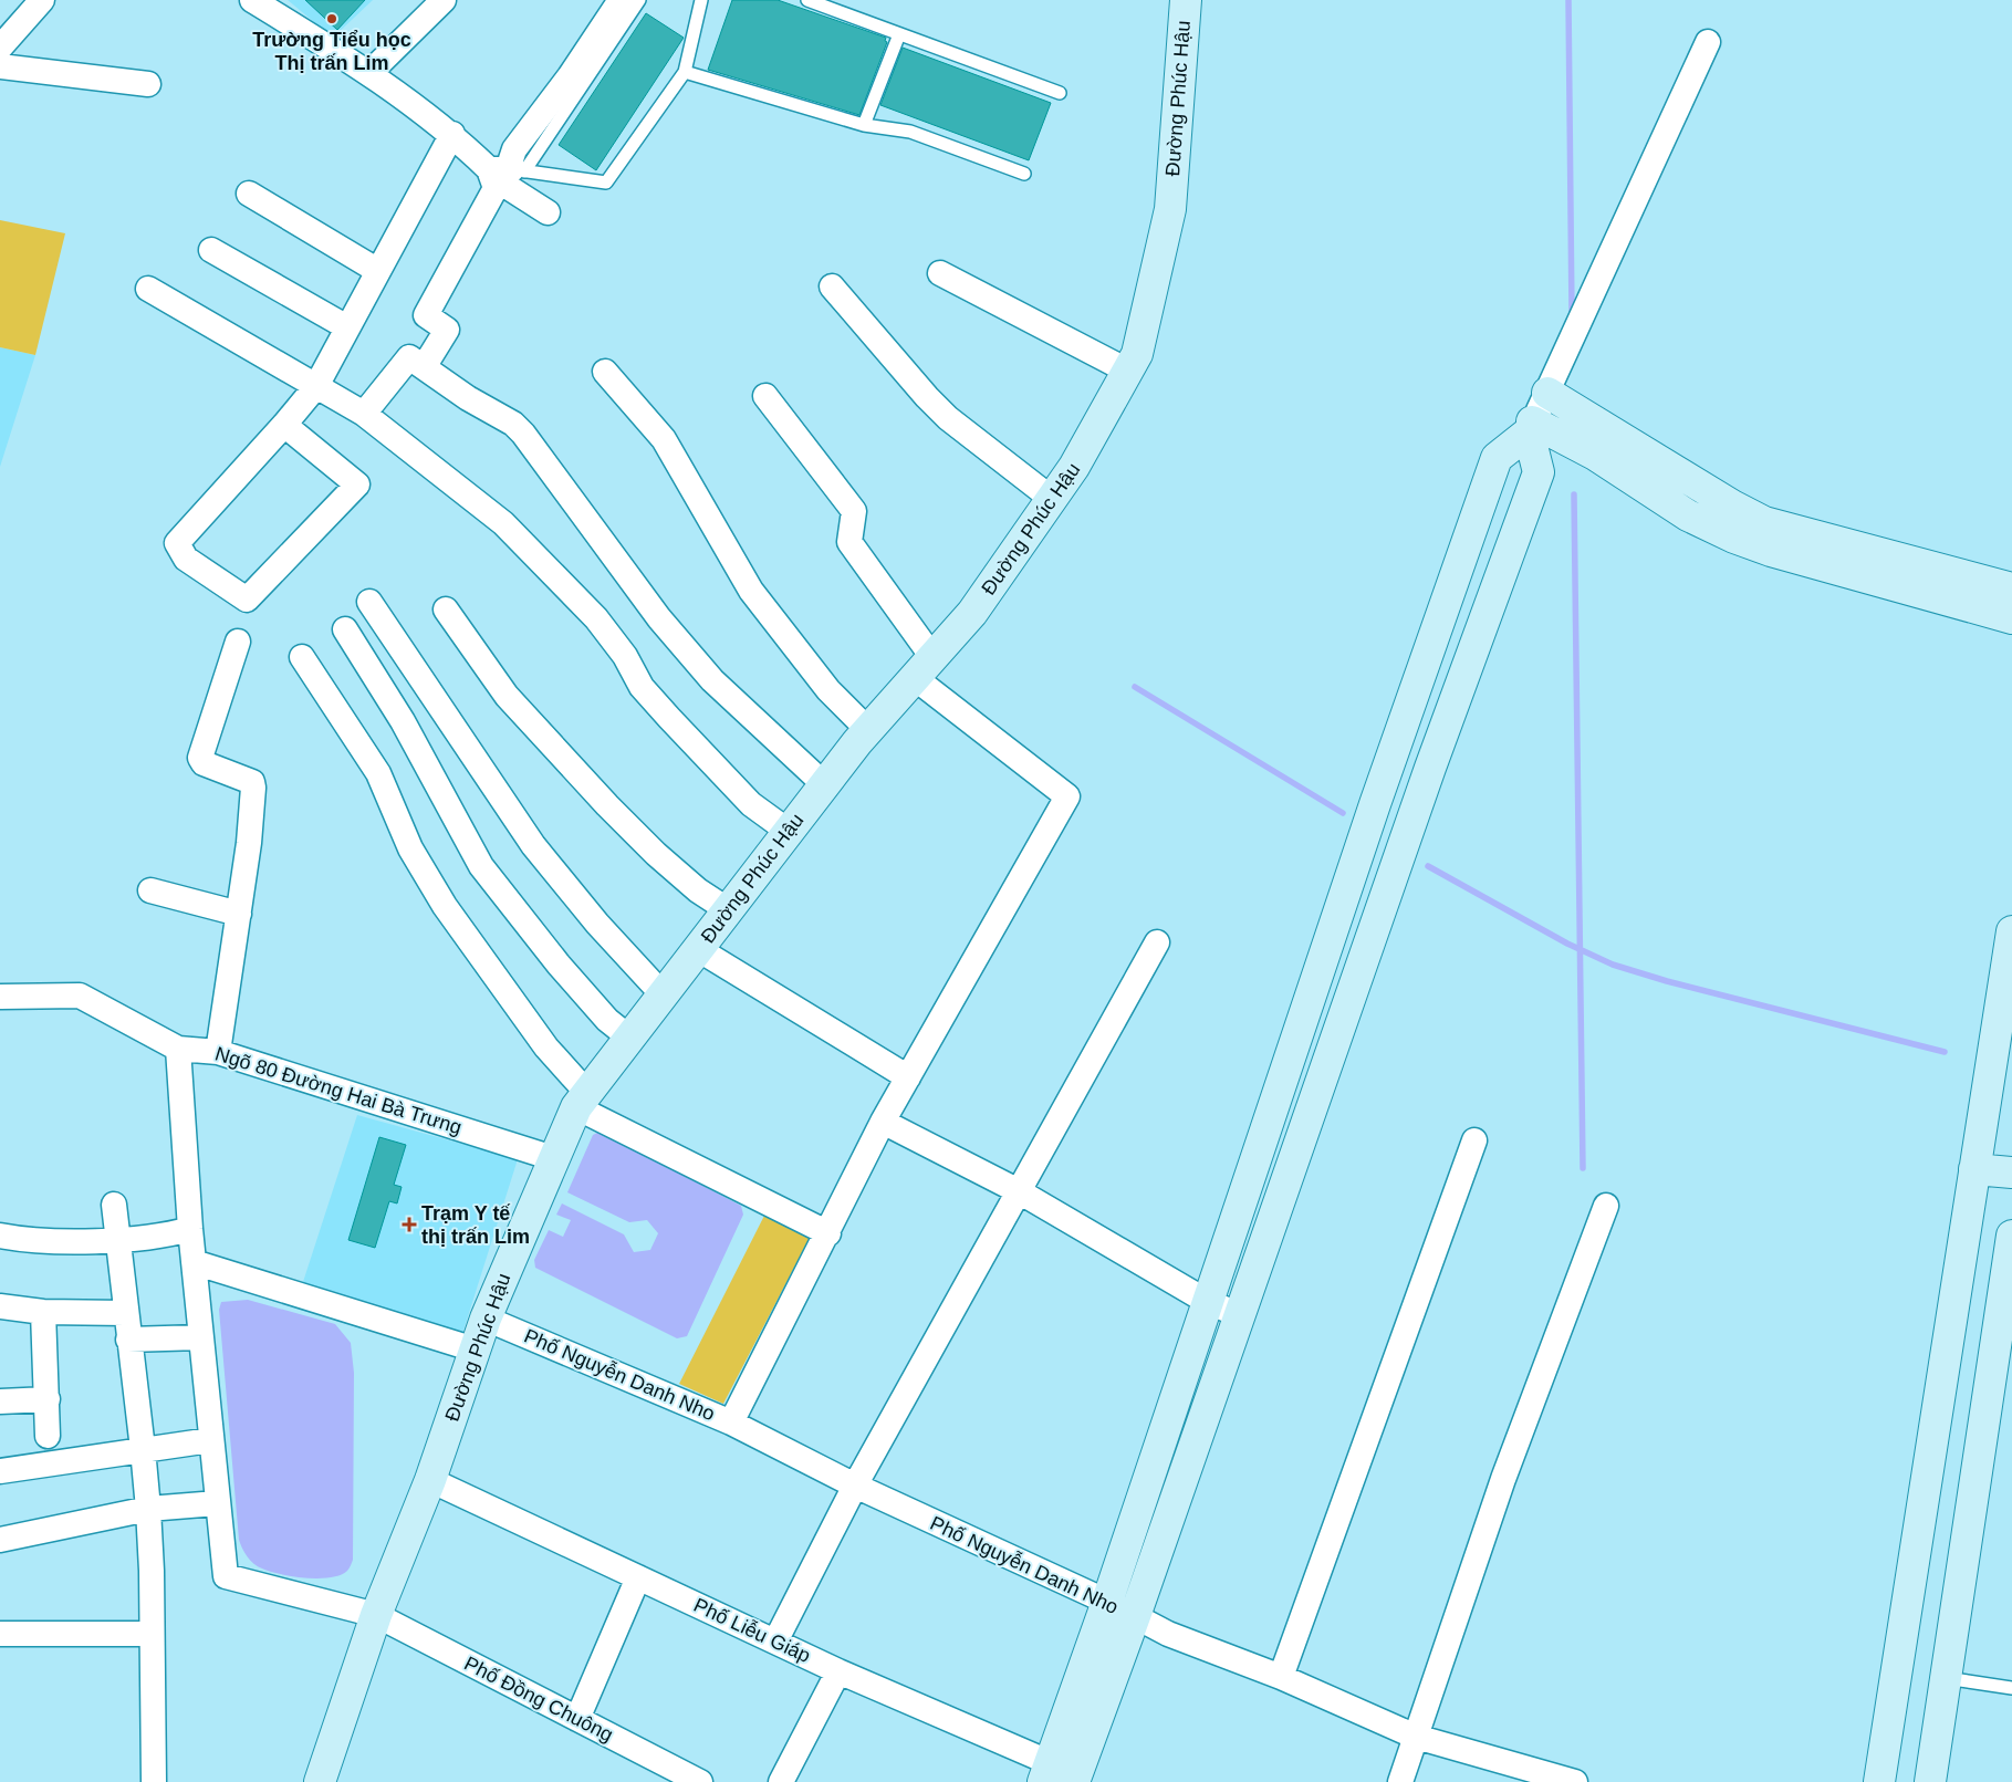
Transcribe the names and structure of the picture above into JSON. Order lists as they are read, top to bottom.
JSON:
{
  "streets": {
    "street": [
      "Đường Phúc Hậu",
      "Ngõ 80 Đường Hai Bà Trưng",
      "Phố Nguyễn Danh Nho",
      "Phố Liễu Giáp",
      "Phố Đồng Chuông"
    ]
  },
  "crossings": [
    ["Đường Phúc Hậu", "Ngõ 80 Đường Hai Bà Trưng"],
    ["Đường Phúc Hậu", "Phố Nguyễn Danh Nho"],
    ["Đường Phúc Hậu", "Phố Liễu Giáp"],
    ["Đường Phúc Hậu", "Phố Đồng Chuông"]
  ],
  "places": {
    "other": ["Trường Tiểu học Thị trấn Lim"],
    "health": ["Trạm Y tế thị trấn Lim"]
  }
}
